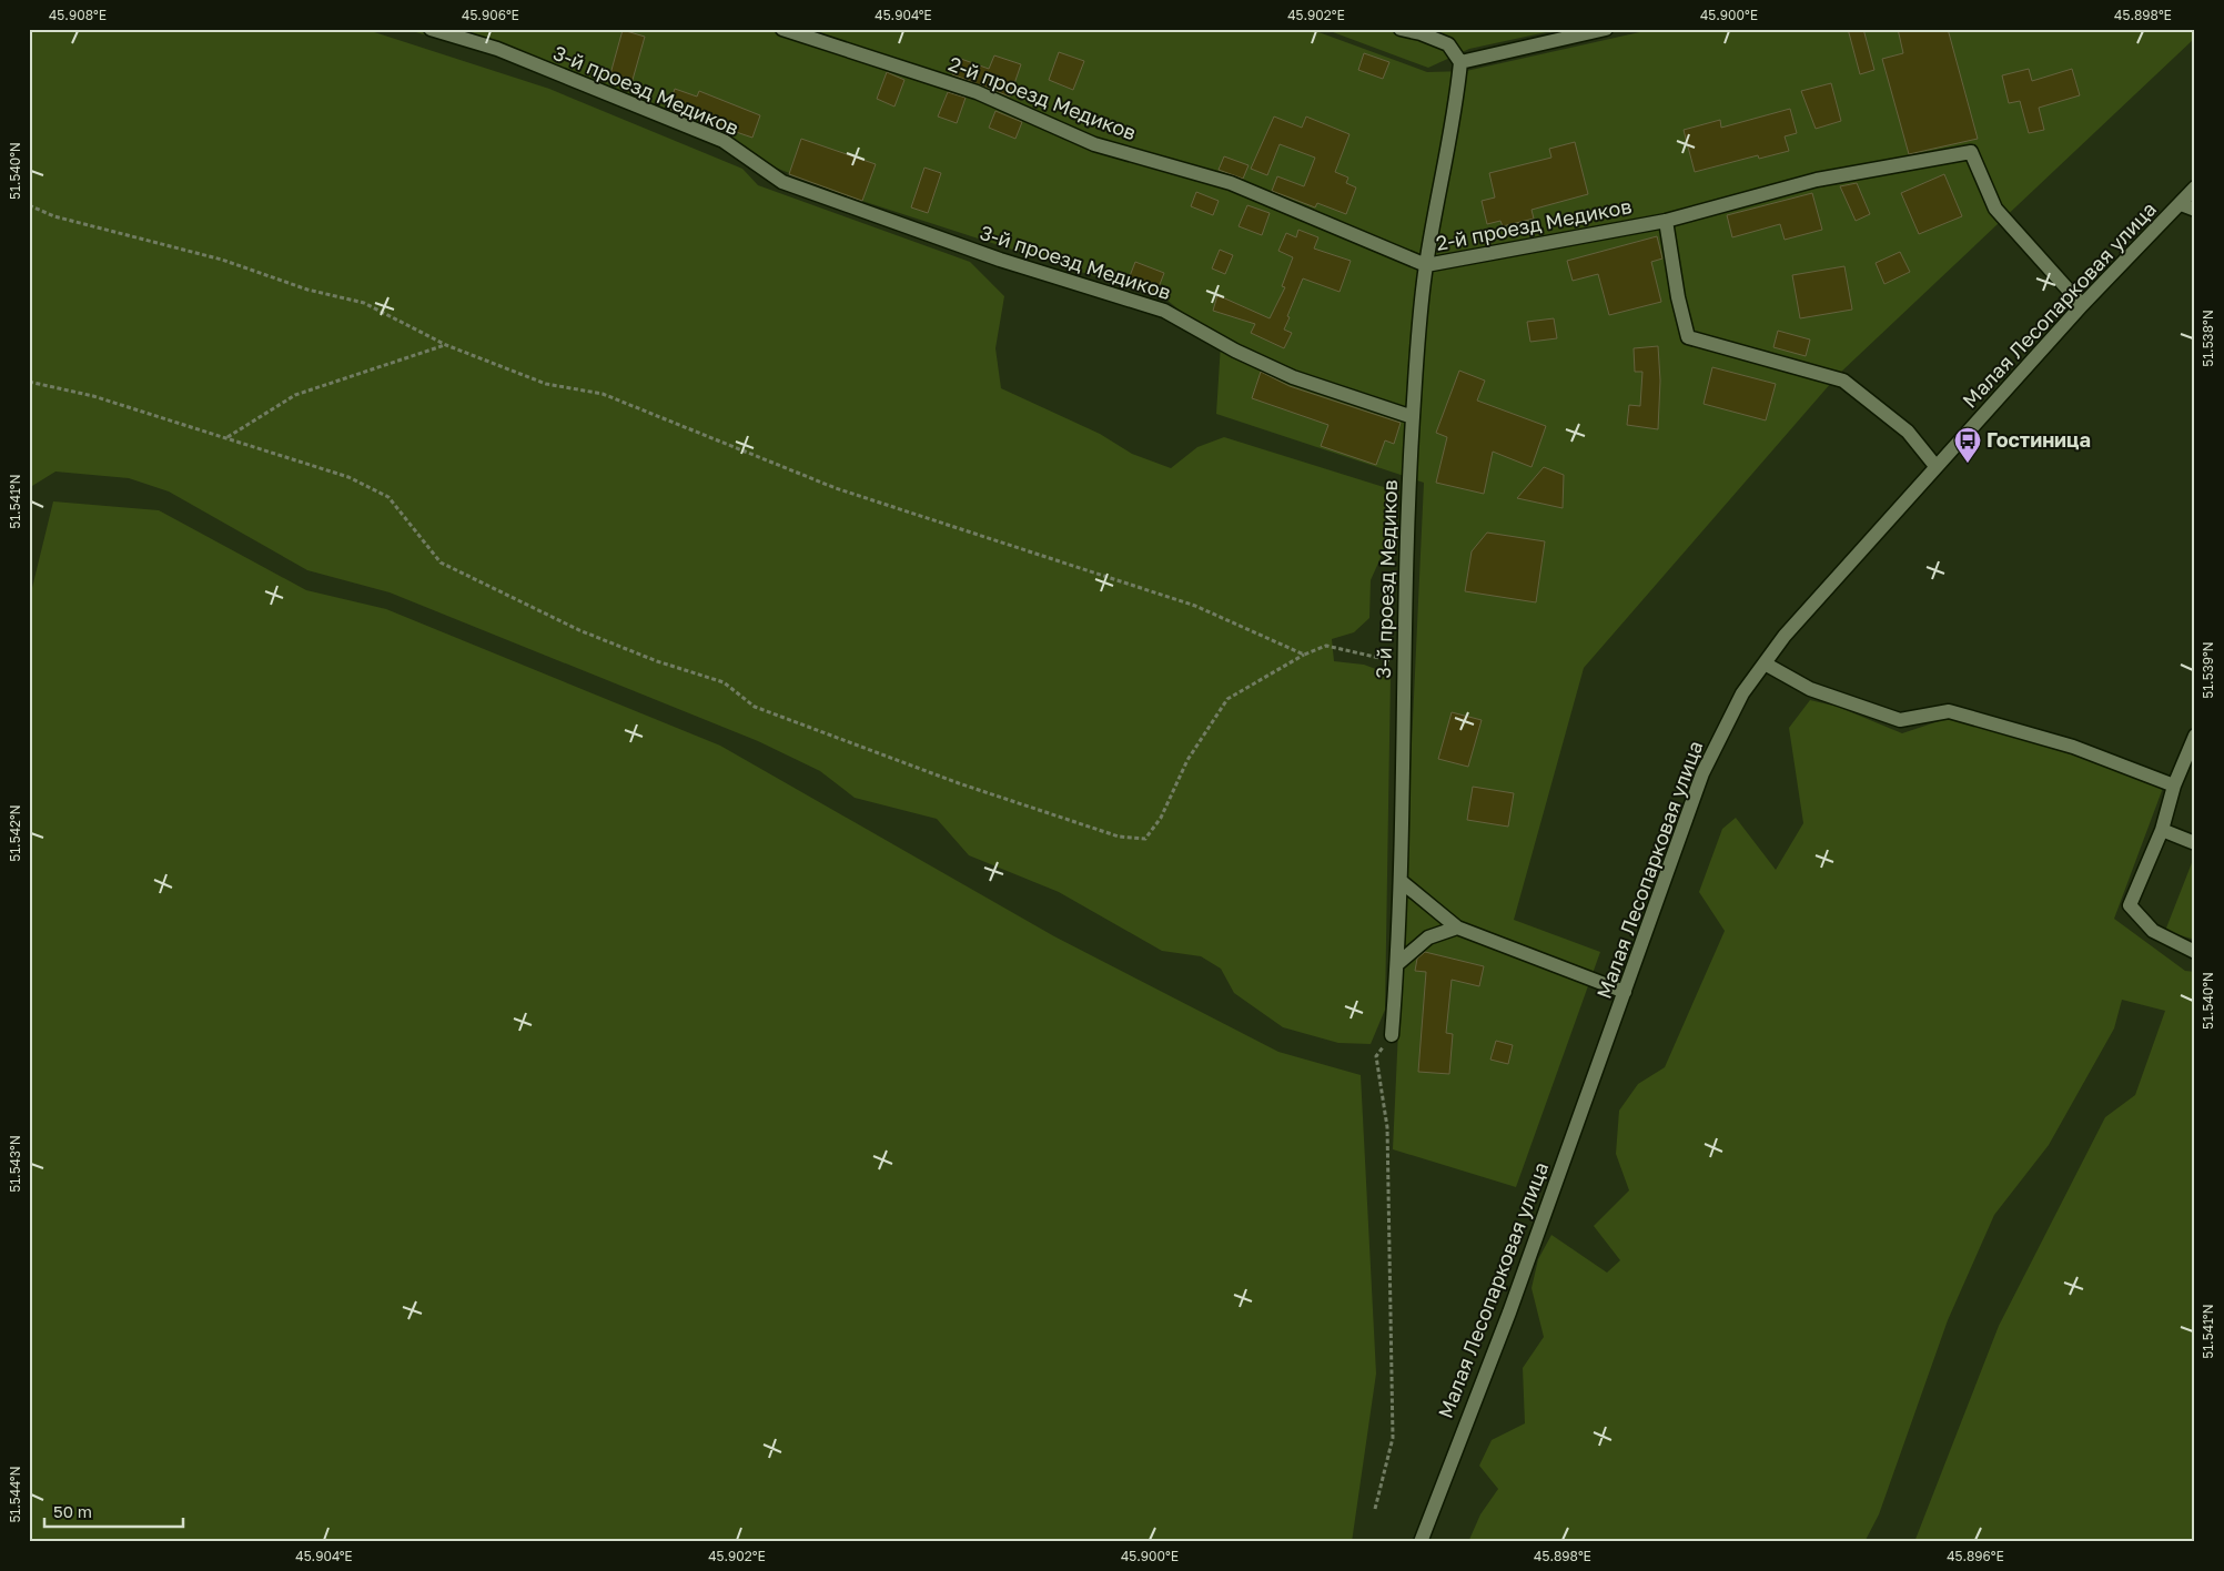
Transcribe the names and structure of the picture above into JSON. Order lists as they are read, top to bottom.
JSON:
{
  "streets": {
    "street": ["3-й проезд Медиков", "2-й проезд Медиков", "Малая Лесопарковая улица"]
  },
  "crossings": [
    ["2-й проезд Медиков", "Малая Лесопарковая улица"]
  ],
  "places": {
    "bus stop": ["Гостиница"]
  },
  "scale_bar": "50 m",
  "coordinates": [
    "45.908°E",
    "45.906°E",
    "45.904°E",
    "45.902°E",
    "45.900°E",
    "45.898°E",
    "51.540°N",
    "51.538°N",
    "51.541°N",
    "51.539°N",
    "51.542°N",
    "51.543°N",
    "51.544°N",
    "45.896°E"
  ]
}
